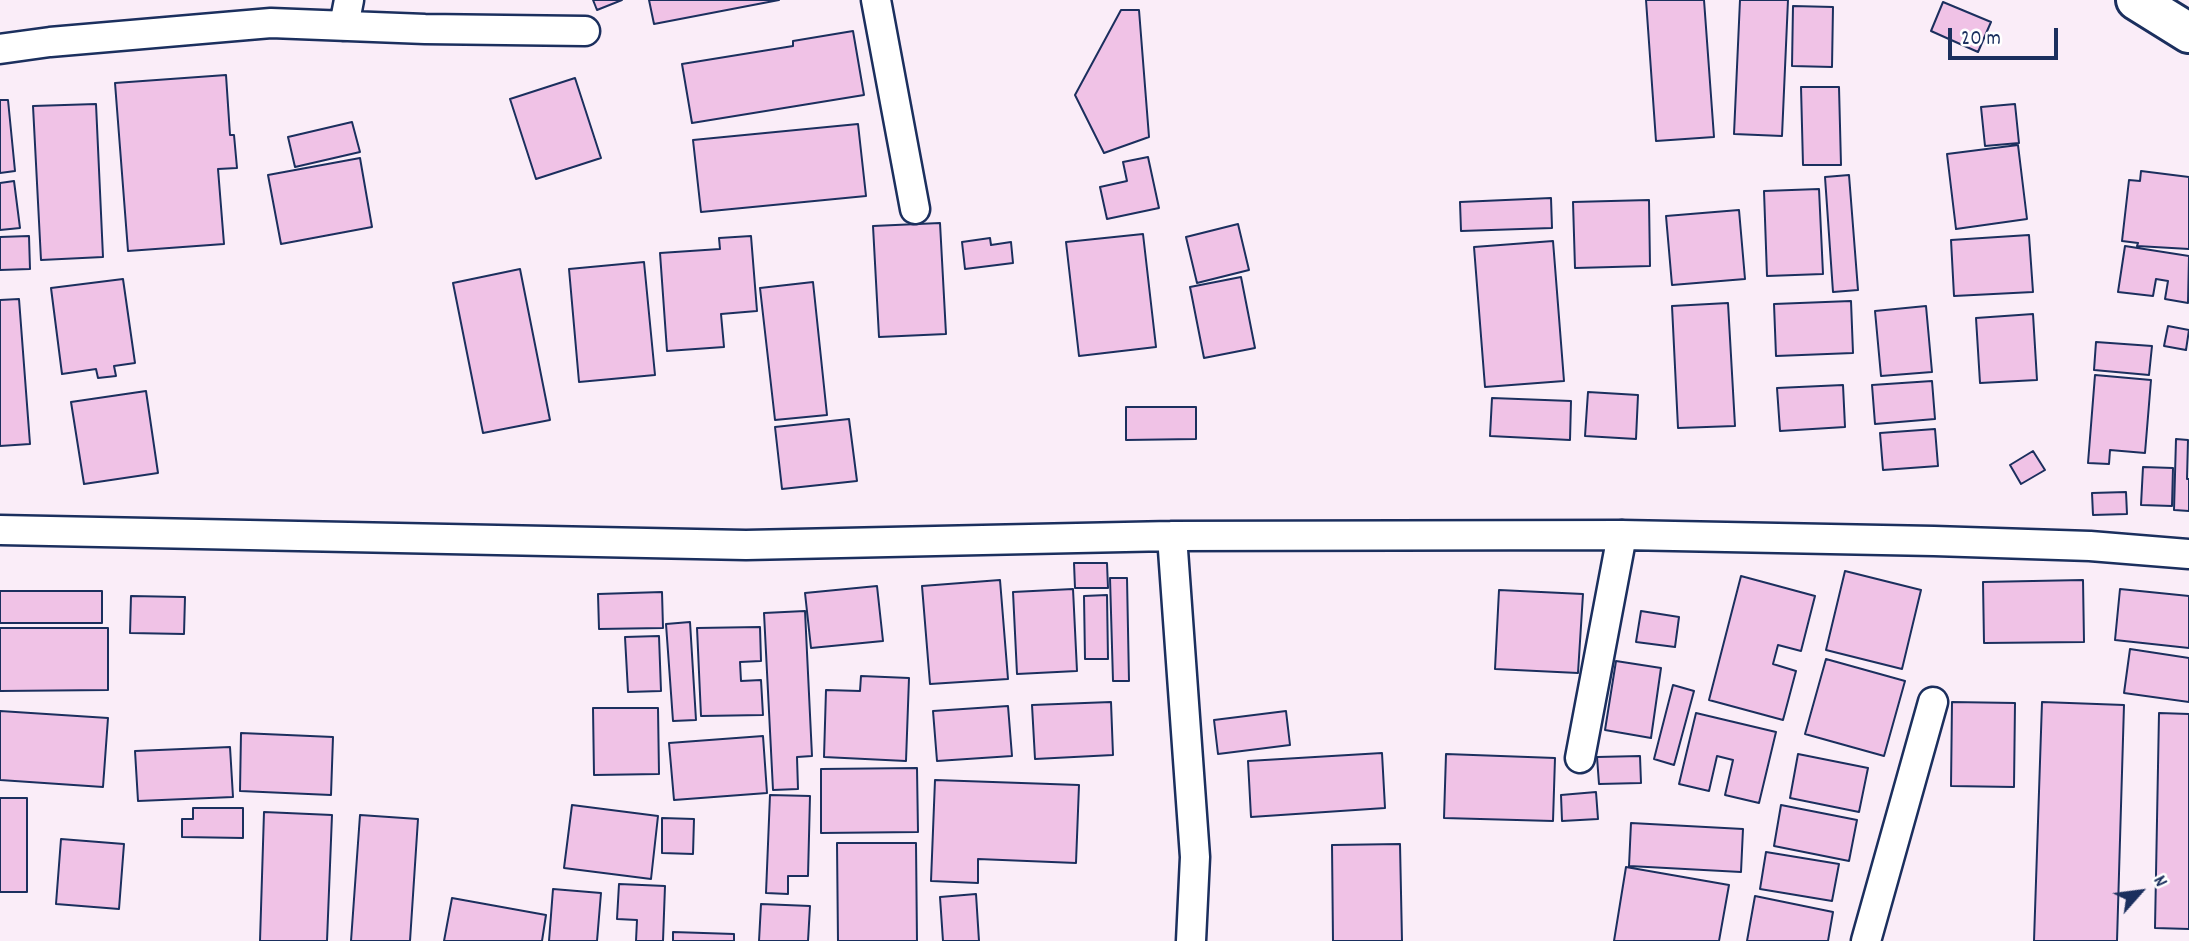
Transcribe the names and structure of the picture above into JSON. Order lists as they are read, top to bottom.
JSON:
{
  "scale_bar": "20 m",
  "north": "top right"
}
